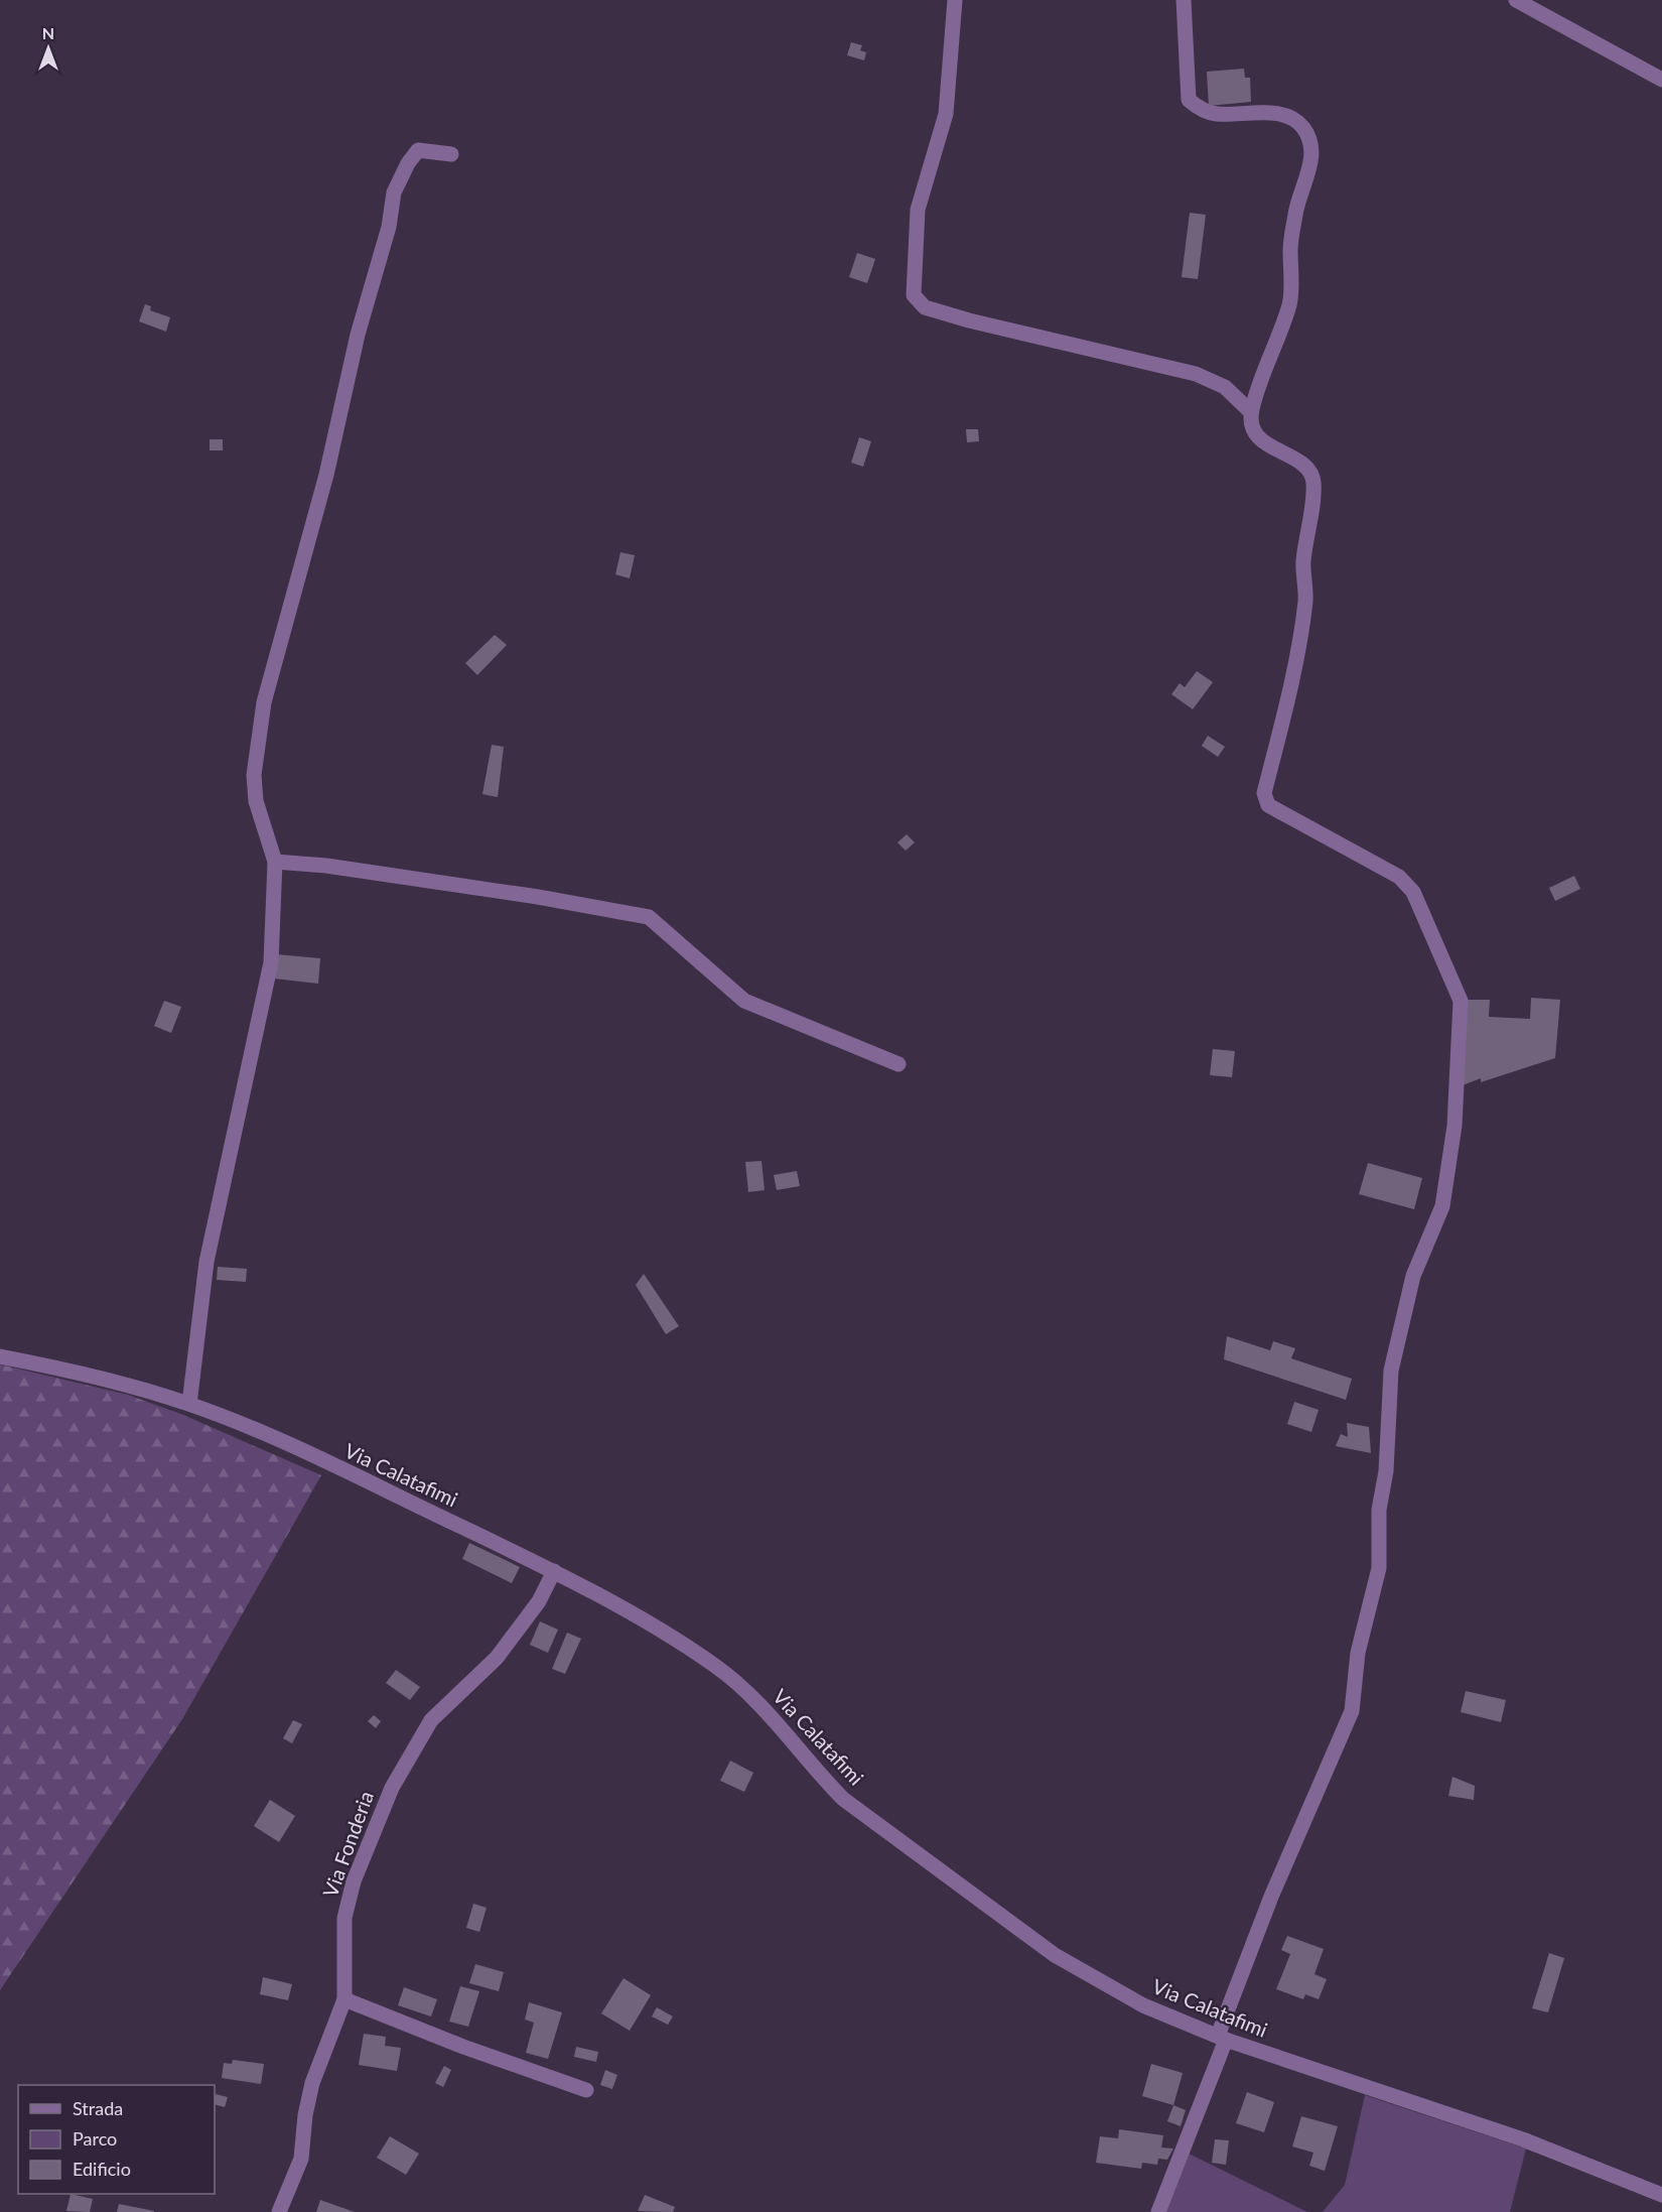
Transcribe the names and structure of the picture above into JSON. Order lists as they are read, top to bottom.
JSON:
{
  "streets": {
    "street": ["Via Calatafimi", "Via Fonderia"]
  },
  "crossings": [
    ["Via Calatafimi", "Via Fonderia"]
  ],
  "legend": ["Strada", "Parco", "Edificio"],
  "north": "top"
}
